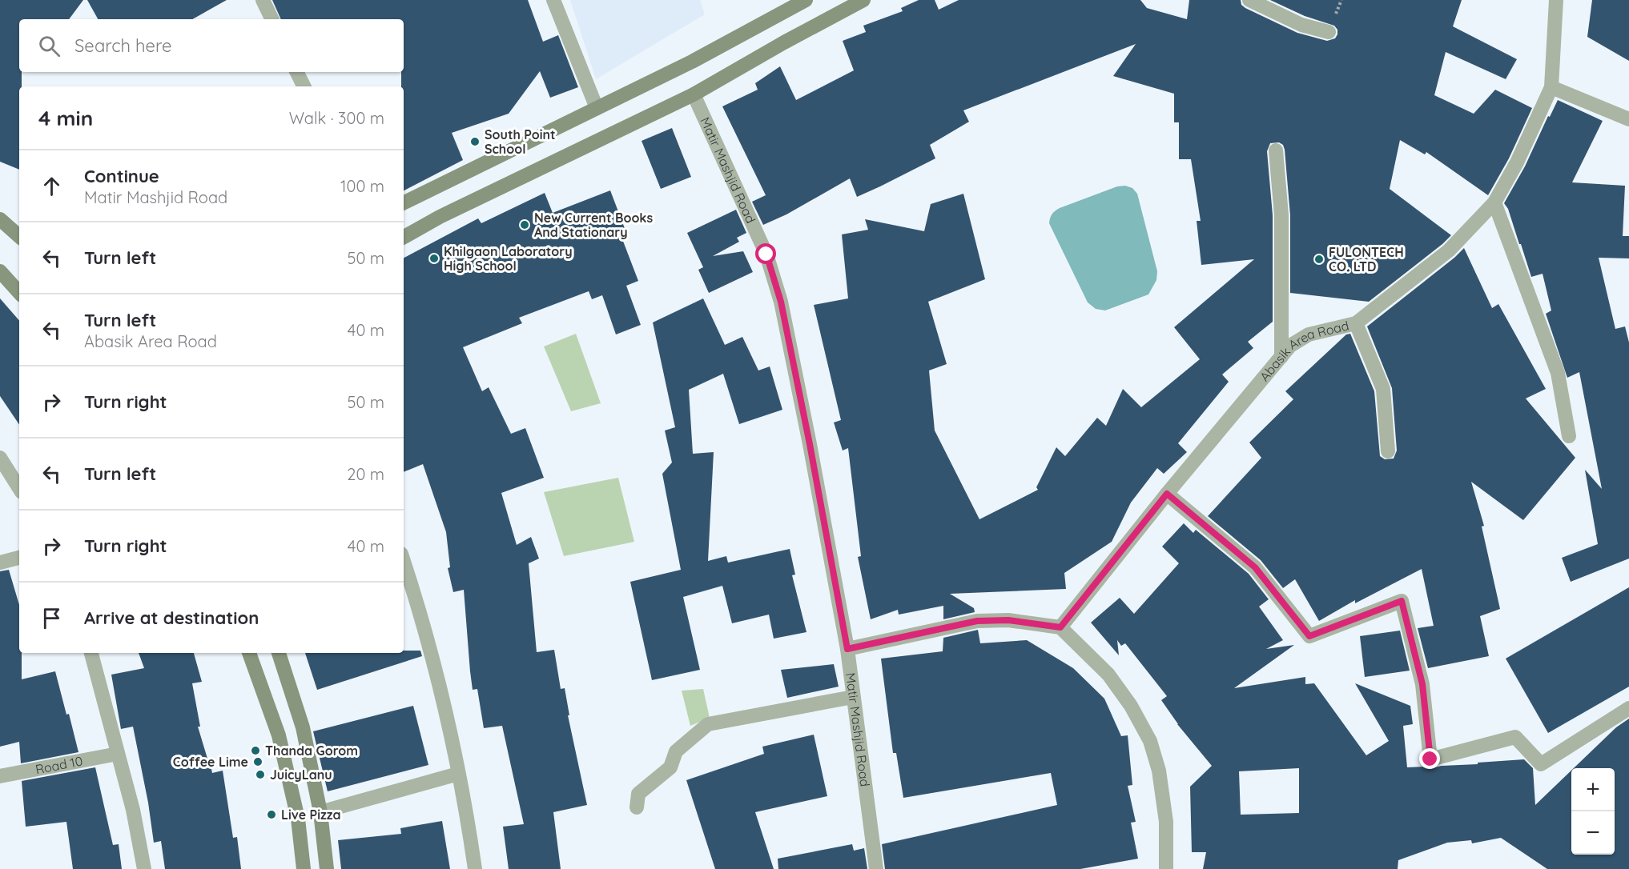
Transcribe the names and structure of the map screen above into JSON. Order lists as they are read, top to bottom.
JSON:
{
  "streets": {
    "street": ["Matir Mashjid Road", "Abasik Area Road", "Road 10"]
  },
  "places": [
    "South Point School",
    "New Current Books And Stationary",
    "Khilgaon Laboratory High School",
    "FULONTECH CO. LTD",
    "Thanda Gorom",
    "Coffee Lime",
    "JuicyLanu",
    "Live Pizza"
  ],
  "page": {
    "search": "Search here",
    "heading": ["4 min", "Walk · 300 m"],
    "list": [
      ["Continue", "Matir Mashjid Road", "100 m"],
      ["Turn left", "50 m"],
      ["Turn left", "Abasik Area Road", "40 m"],
      ["Turn right", "50 m"],
      ["Turn left", "20 m"],
      ["Turn right", "40 m"],
      "Arrive at destination"
    ],
    "map_buttons": ["+", "−"]
  }
}
